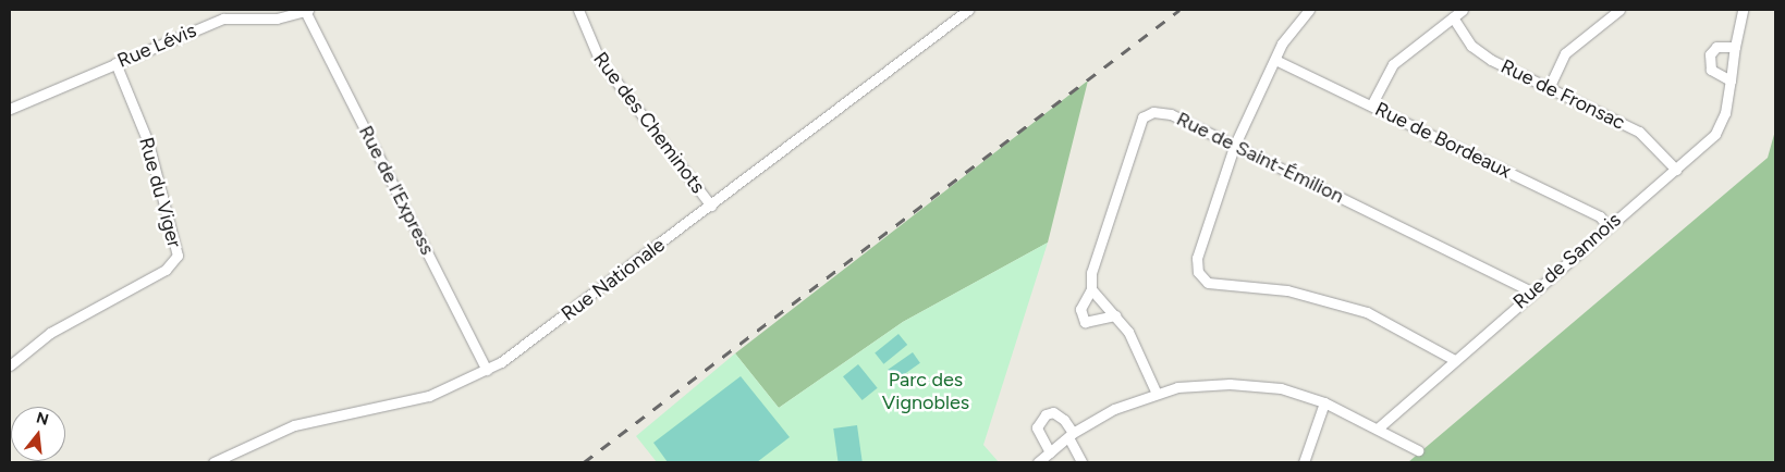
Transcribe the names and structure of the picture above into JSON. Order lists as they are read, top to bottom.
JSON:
{
  "streets": {
    "street": [
      "Rue Lévis",
      "Rue de Fronsac",
      "Rue des Cheminots",
      "Rue de Bordeaux",
      "Rue de Saint-Émilion",
      "Rue de l'Express",
      "Rue du Viger",
      "Rue de Sannois",
      "Rue Nationale"
    ]
  },
  "crossings": [
    ["Rue Lévis", "Rue de l'Express"],
    ["Rue Lévis", "Rue du Viger"],
    ["Rue de Fronsac", "Rue de Sannois"],
    ["Rue des Cheminots", "Rue Nationale"],
    ["Rue de Bordeaux", "Rue de Sannois"],
    ["Rue de Saint-Émilion", "Rue de Sannois"],
    ["Rue de l'Express", "Rue Nationale"]
  ],
  "parks": ["Parc des Vignobles"],
  "north": "top"
}
